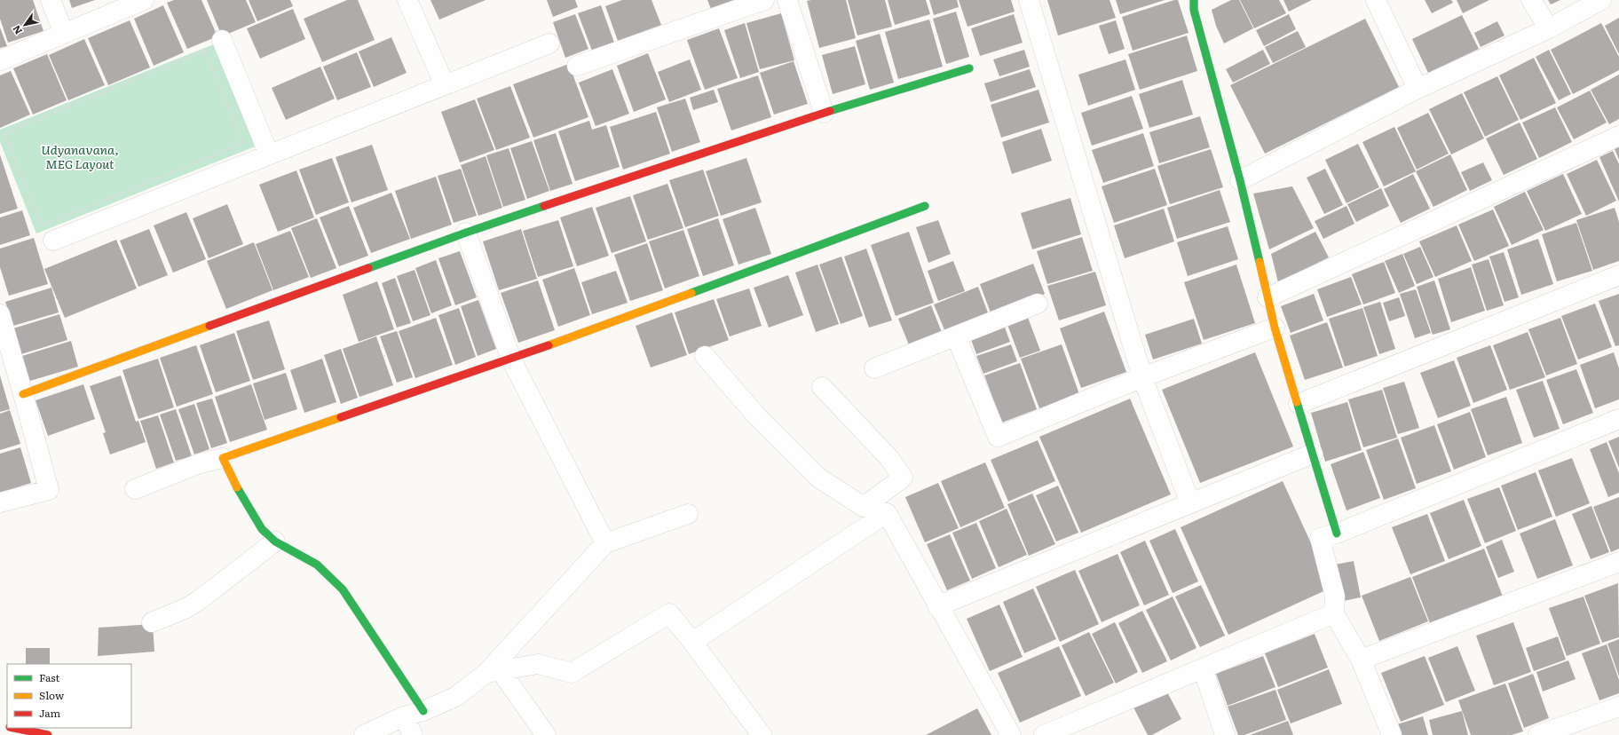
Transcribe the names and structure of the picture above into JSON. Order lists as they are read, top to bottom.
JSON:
{
  "parks": ["Udyanavana, MEG Layout"],
  "legend": ["Fast", "Slow", "Jam"],
  "north": "bottom left"
}
